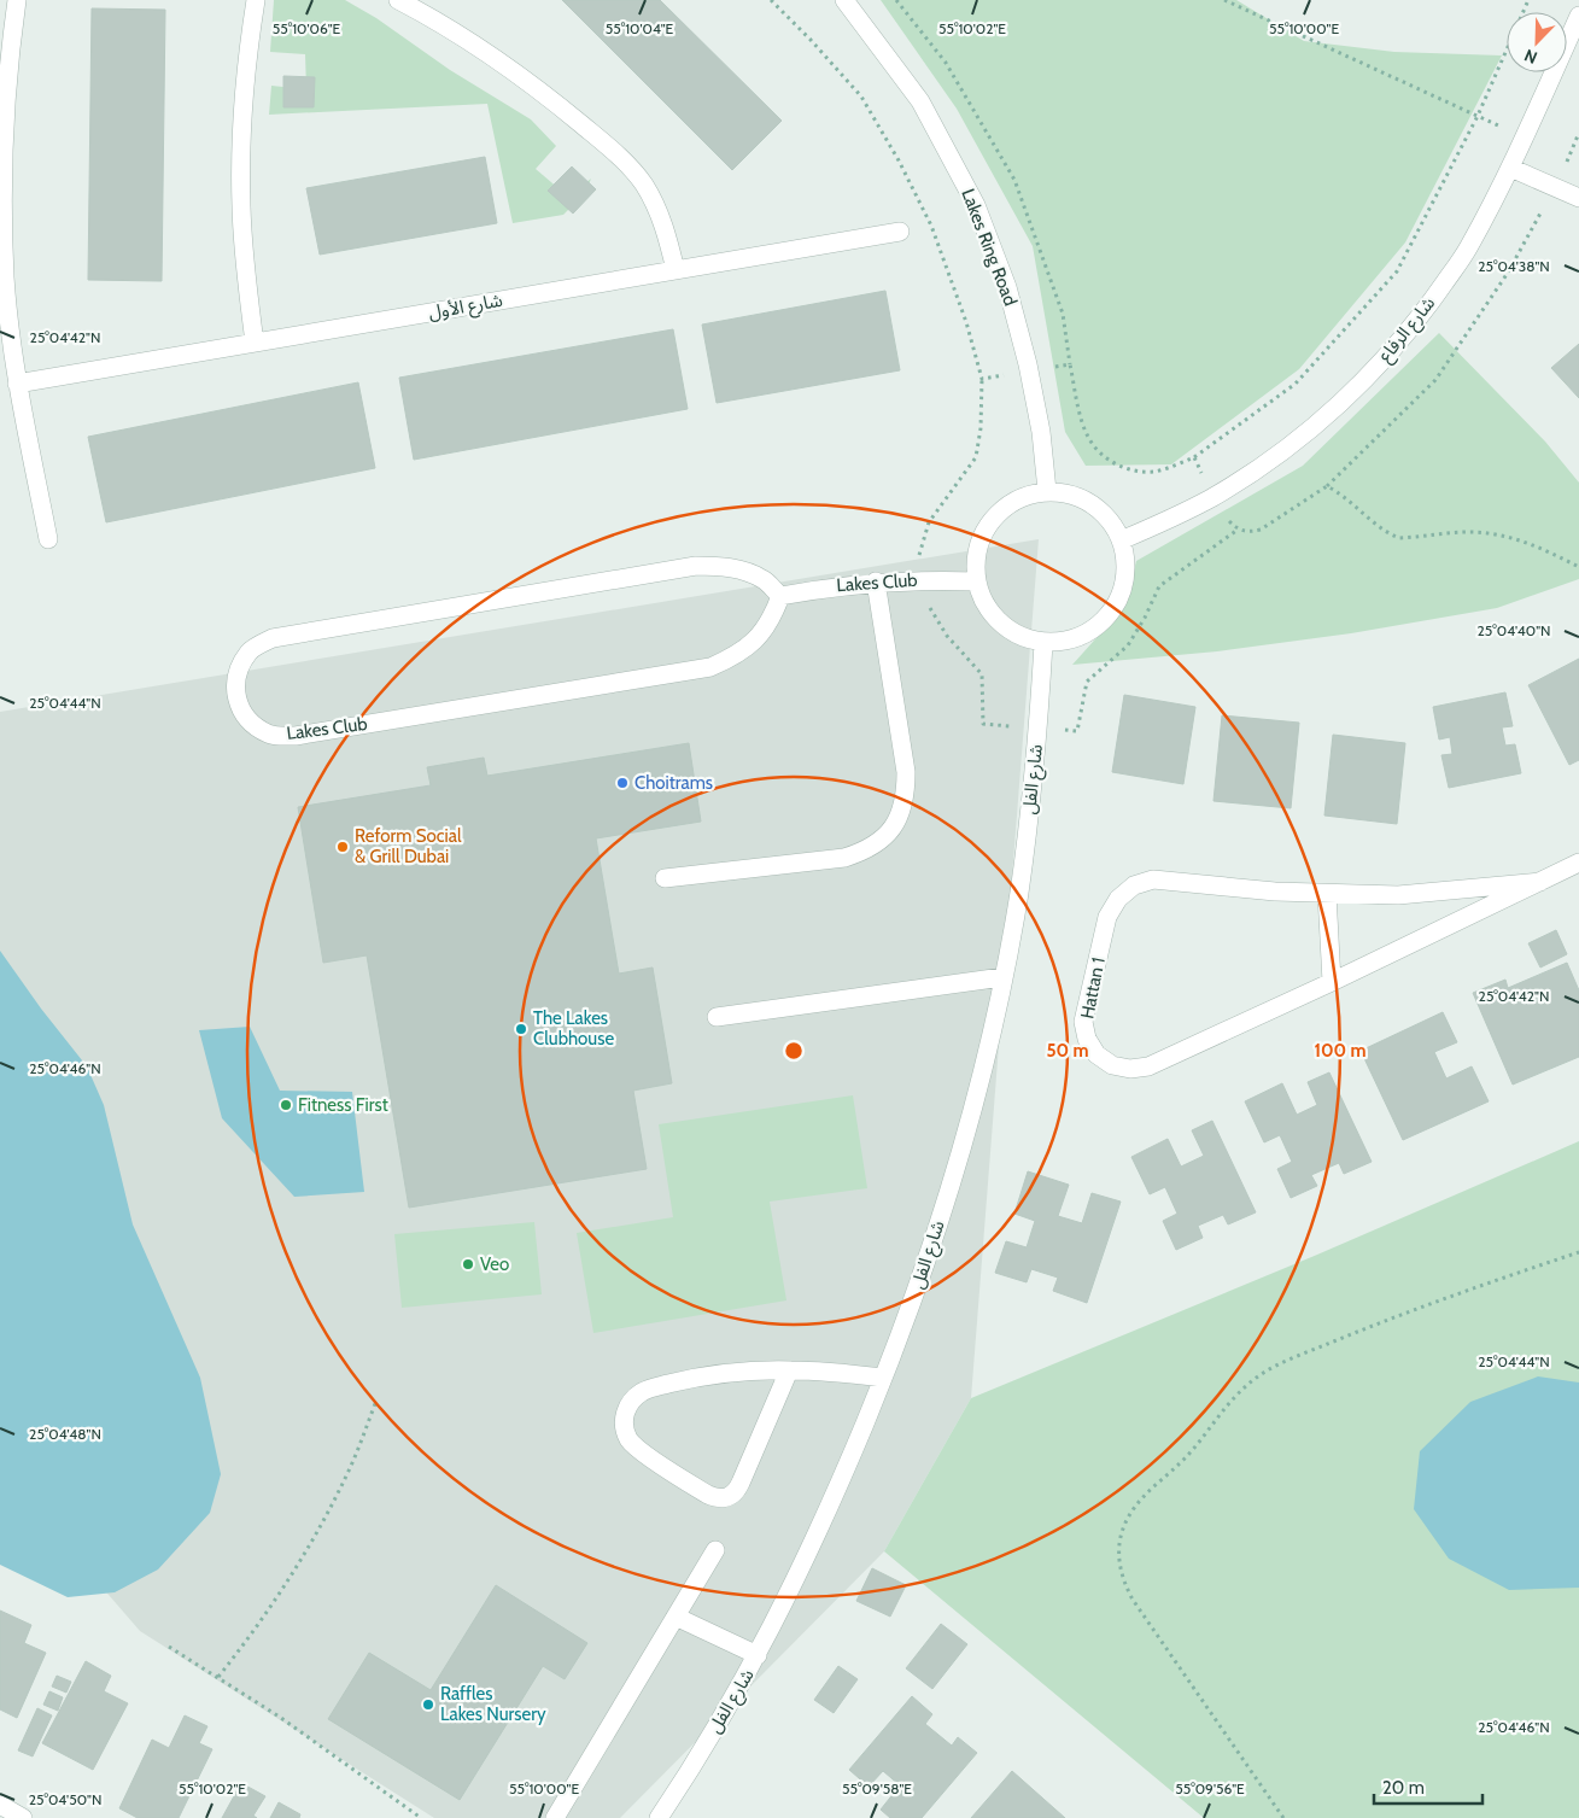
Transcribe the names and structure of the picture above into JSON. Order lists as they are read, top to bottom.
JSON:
{
  "streets": {
    "street": [
      "Lakes Ring Road",
      "شارع الأول",
      "شارع الرفاع",
      "Lakes Club",
      "شارع الفل",
      "Hattan 1"
    ]
  },
  "crossings": [
    ["Lakes Ring Road", "شارع الرفاع"],
    ["Lakes Ring Road", "Lakes Club"],
    ["Lakes Ring Road", "شارع الفل"],
    ["شارع الرفاع", "Lakes Club"],
    ["شارع الرفاع", "شارع الفل"],
    ["Lakes Club", "شارع الفل"]
  ],
  "places": [
    "Choitrams",
    "Reform Social & Grill Dubai",
    "The Lakes Clubhouse",
    "Fitness First",
    "Veo",
    "Raffles Lakes Nursery"
  ],
  "scale_bar": "20 m",
  "north": "bottom left",
  "coordinates": [
    "55°10'06\"E",
    "55°10'02\"E",
    "55°10'00\"E",
    "55°10'04\"E",
    "25°04'38\"N",
    "25°04'42\"N",
    "25°04'40\"N",
    "25°04'44\"N",
    "25°04'46\"N",
    "25°04'48\"N",
    "55°09'58\"E",
    "55°09'56\"E",
    "25°04'50\"N"
  ],
  "rings": ["50 m", "100 m"]
}
